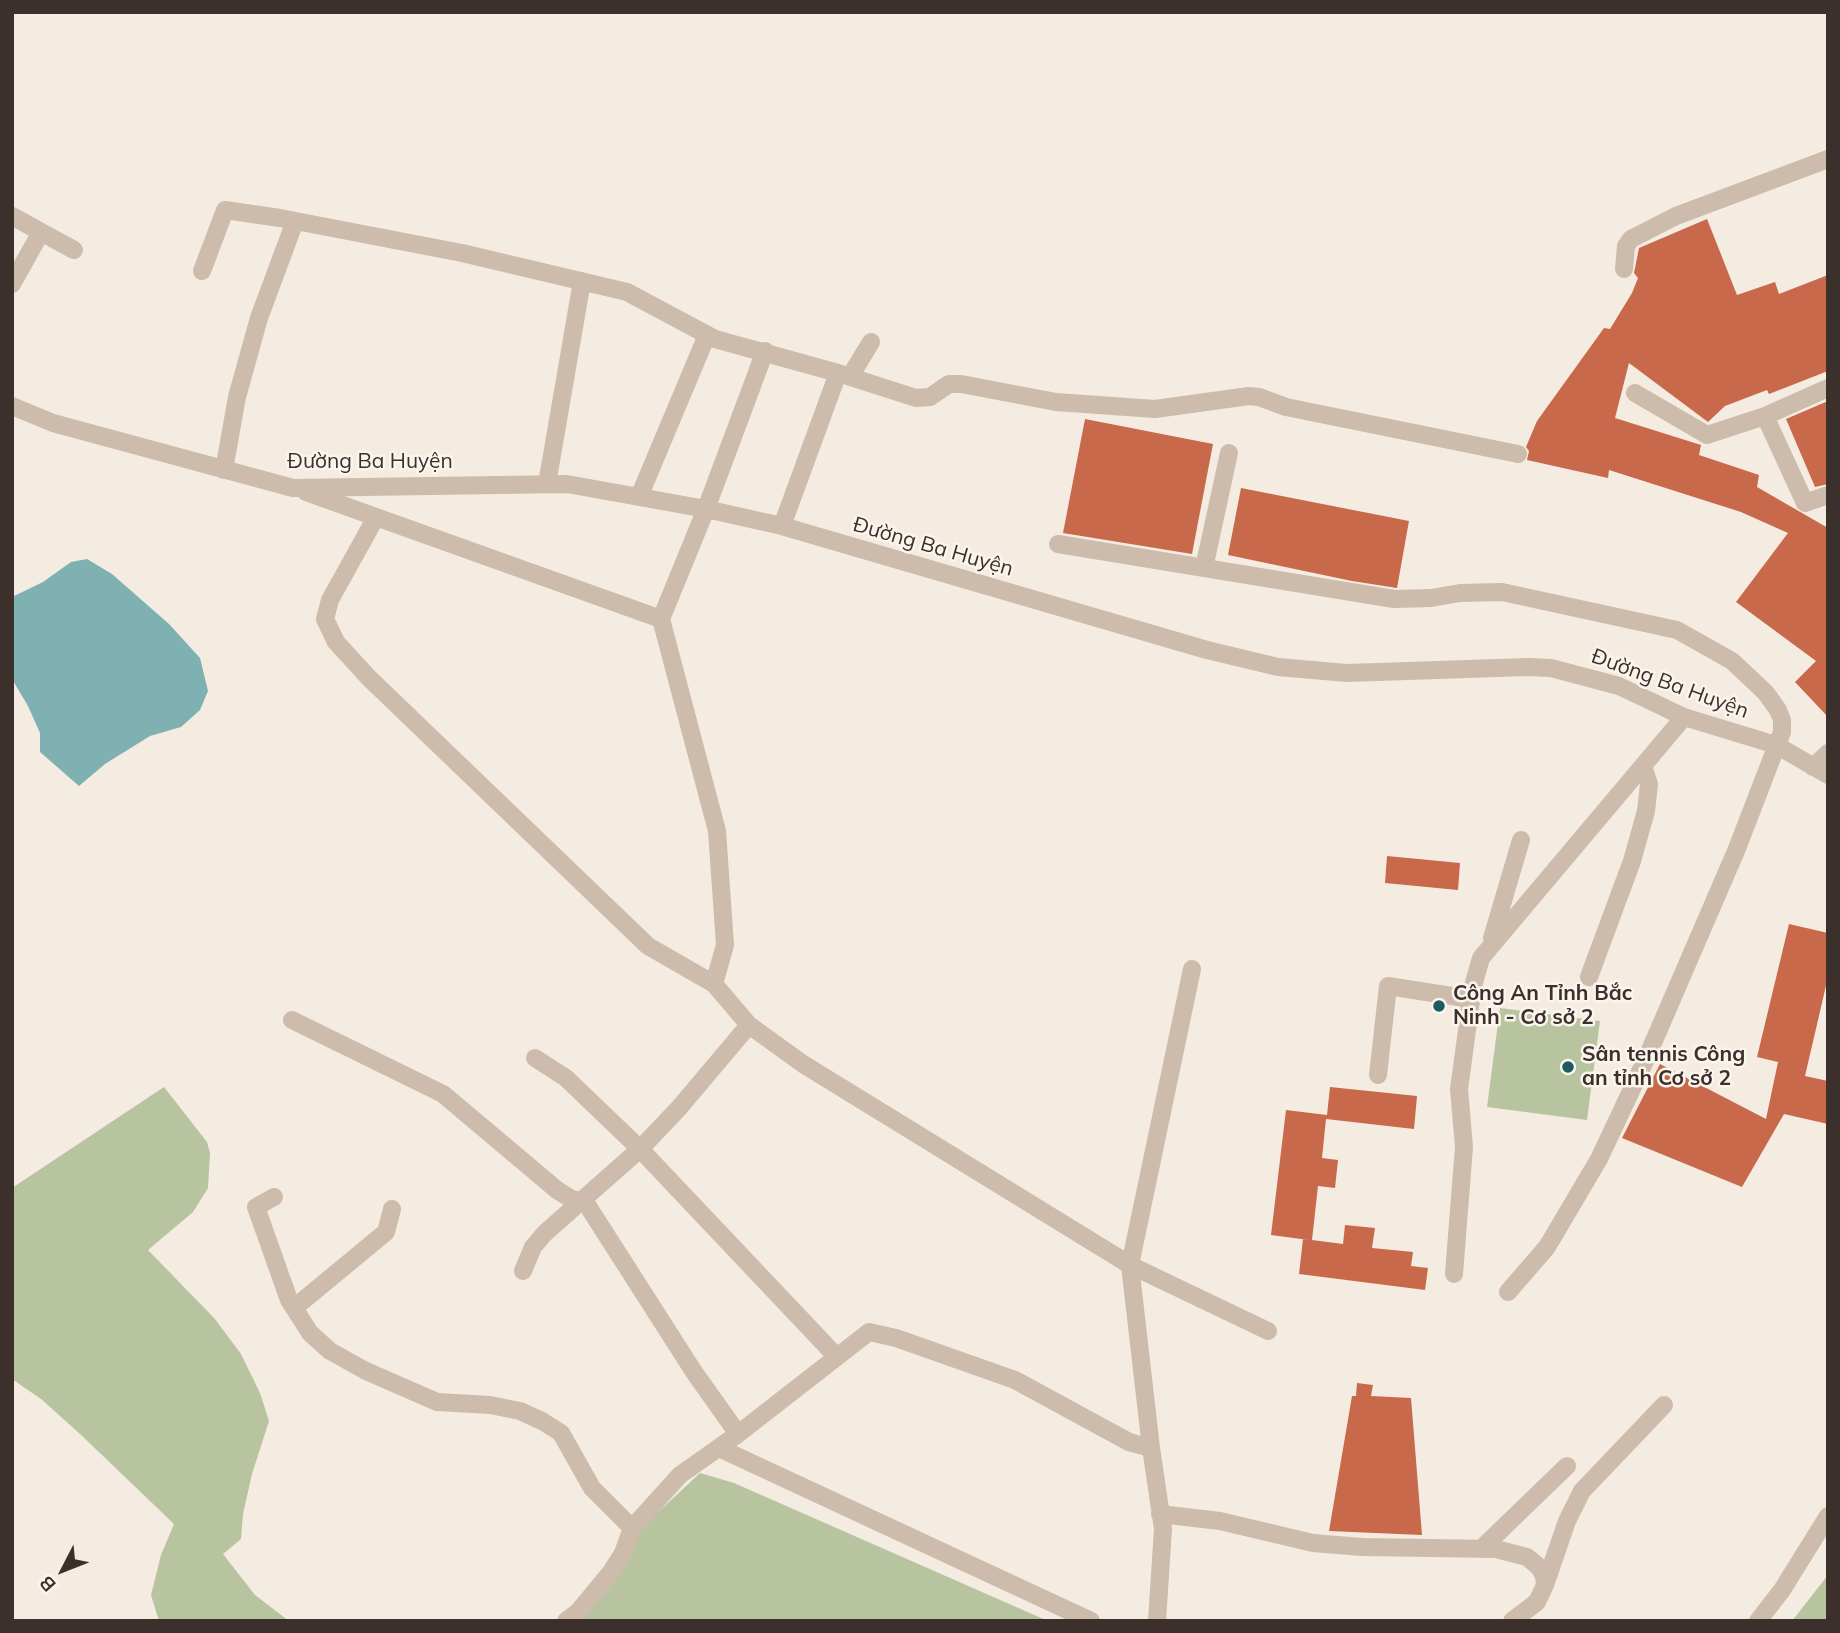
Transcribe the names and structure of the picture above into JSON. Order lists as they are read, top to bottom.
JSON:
{
  "streets": {
    "street": ["Đường Ba Huyện"]
  },
  "places": ["Công An Tỉnh Bắc Ninh - Cơ sở 2", "Sân tennis Công an tỉnh Cơ sở 2"],
  "north": "bottom left"
}
